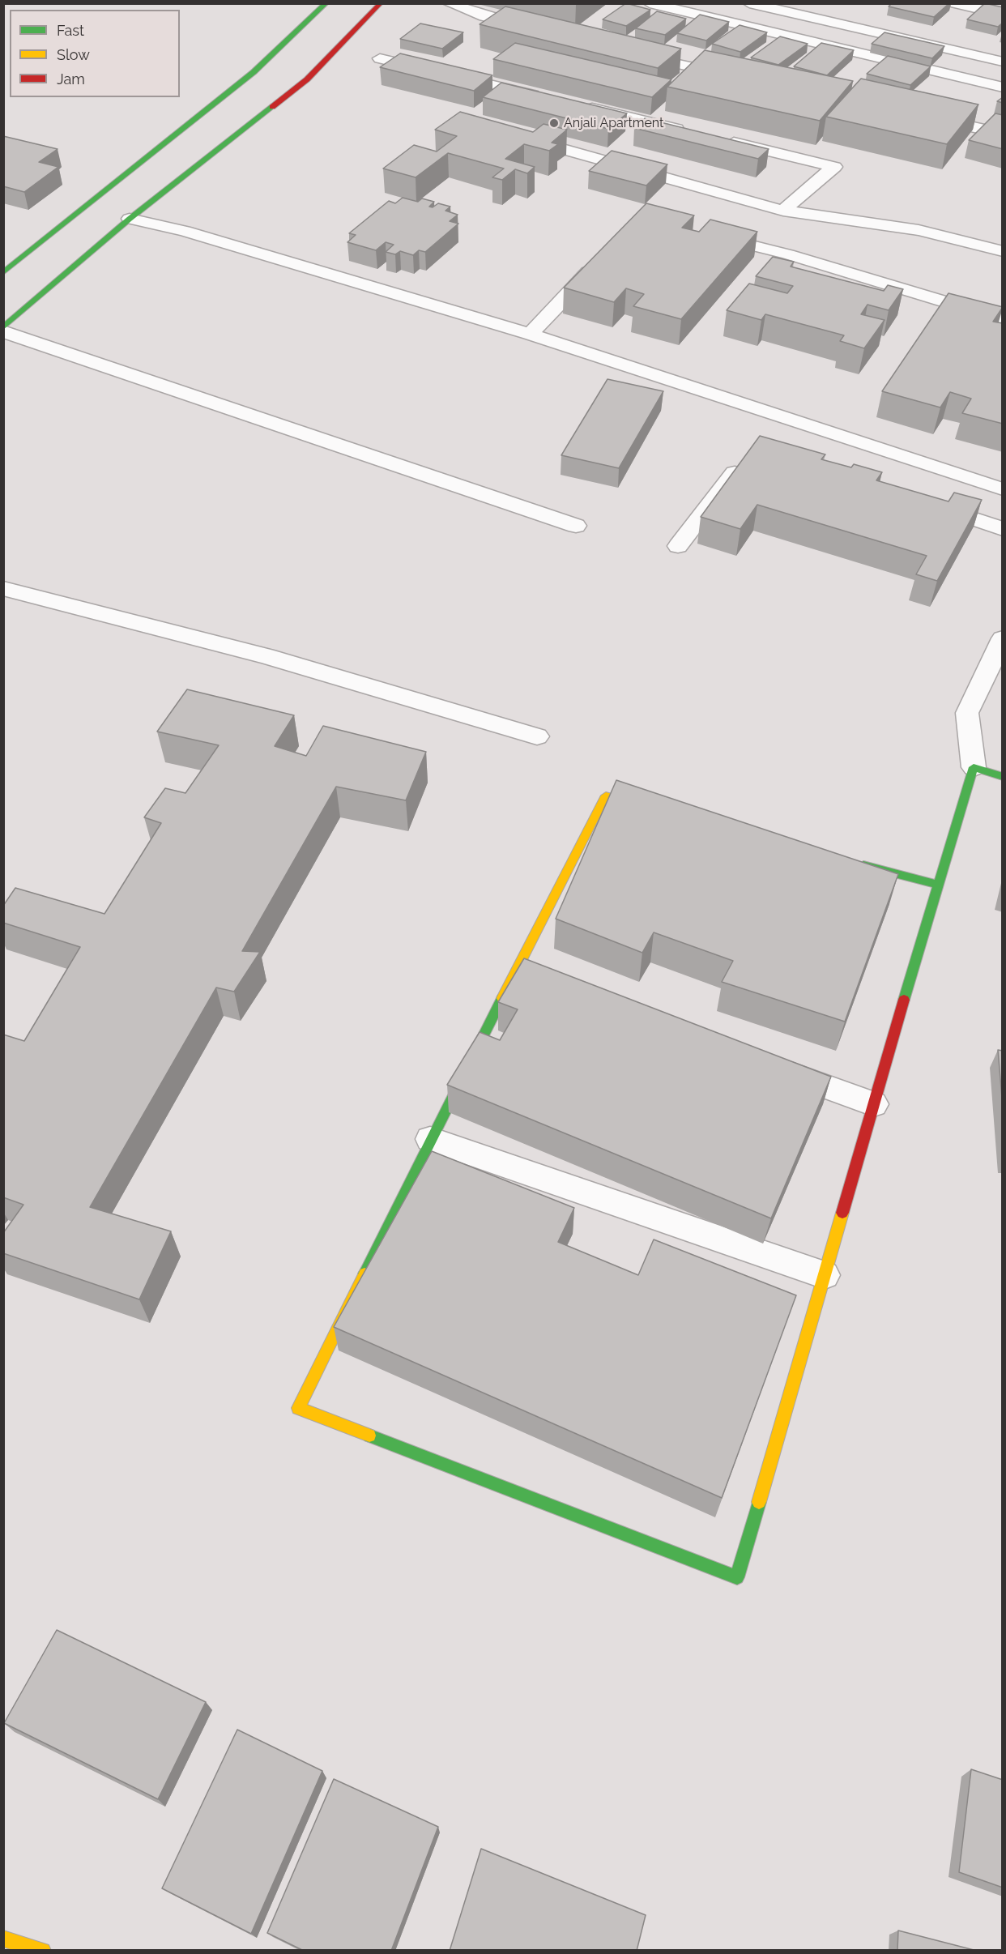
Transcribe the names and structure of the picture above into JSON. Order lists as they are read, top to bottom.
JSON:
{
  "places": ["Anjali Apartment"],
  "legend": ["Fast", "Slow", "Jam"]
}
